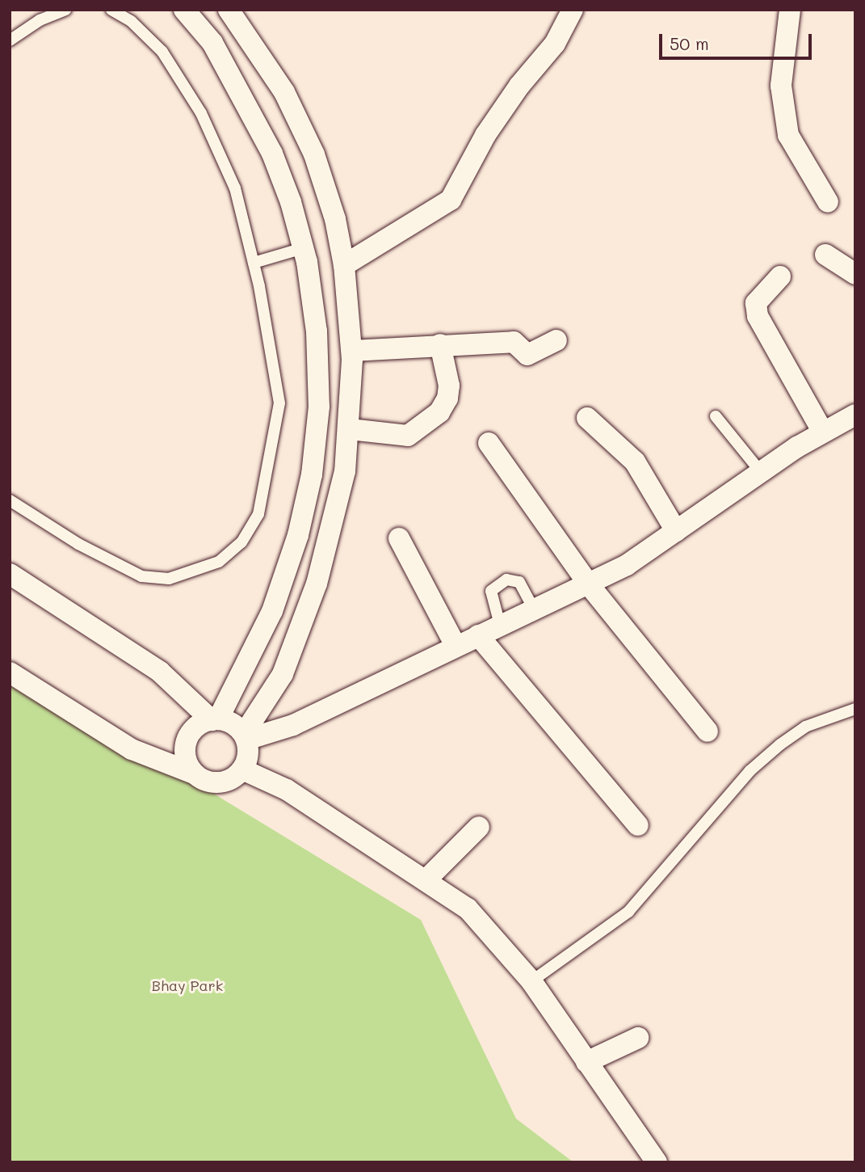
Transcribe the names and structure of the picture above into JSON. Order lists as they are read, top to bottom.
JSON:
{
  "parks": ["Bhay Park"],
  "scale_bar": "50 m"
}
